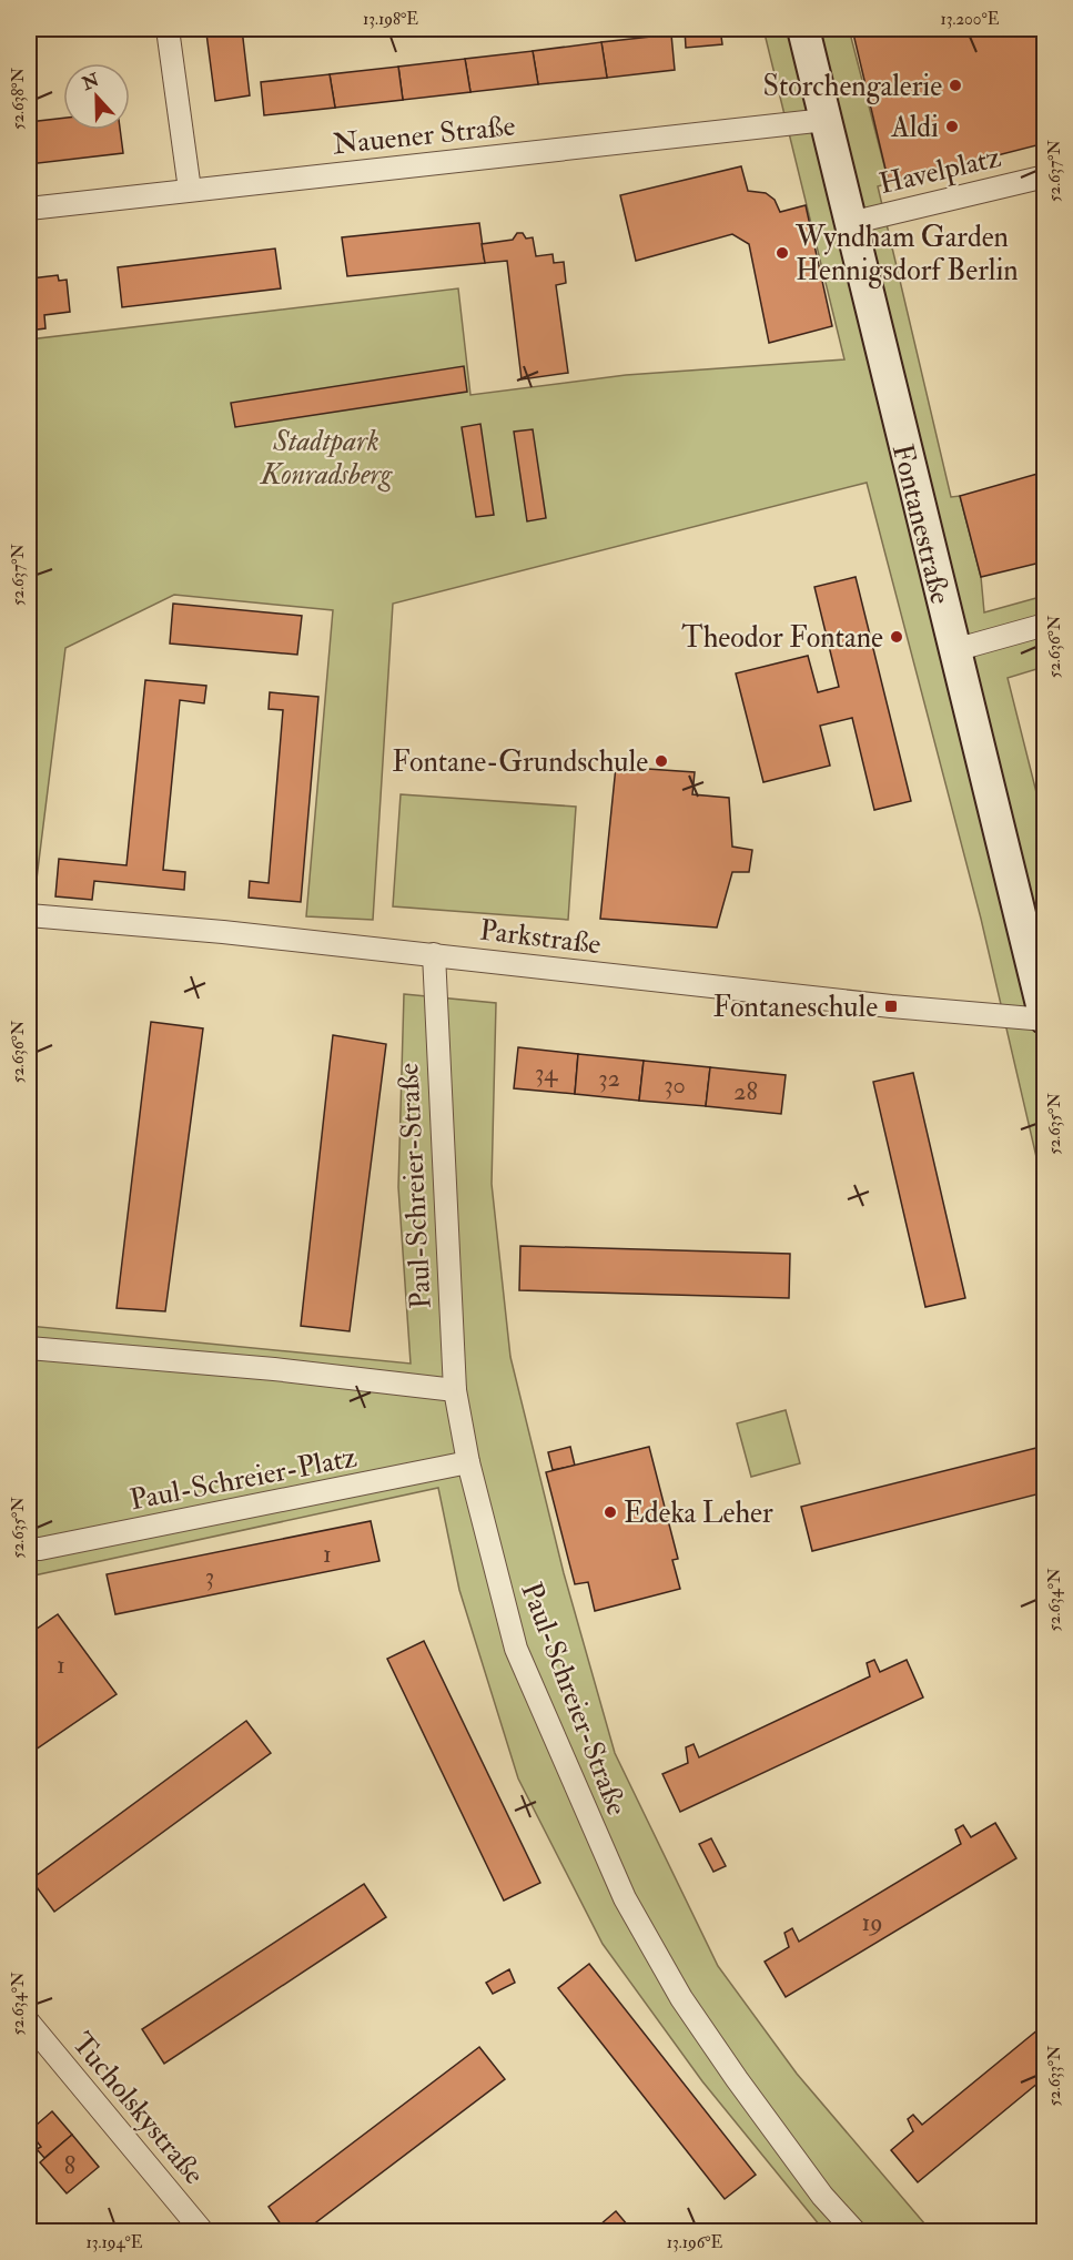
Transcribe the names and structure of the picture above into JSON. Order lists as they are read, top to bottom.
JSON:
{
  "streets": {
    "street": [
      "Nauener Straße",
      "Havelplatz",
      "Fontanestraße",
      "Parkstraße",
      "Paul-Schreier-Straße",
      "Paul-Schreier-Platz",
      "Tucholskystraße"
    ]
  },
  "crossings": [
    ["Nauener Straße", "Fontanestraße"],
    ["Havelplatz", "Fontanestraße"],
    ["Fontanestraße", "Parkstraße"],
    ["Parkstraße", "Paul-Schreier-Straße"],
    ["Paul-Schreier-Straße", "Paul-Schreier-Platz"]
  ],
  "parks": ["Stadtpark Konradsberg"],
  "places": {
    "other": [
      "Storchengalerie",
      "Aldi",
      "Wyndham Garden Hennigsdorf Berlin",
      "Theodor Fontane",
      "Fontane-Grundschule",
      "Edeka Leher"
    ],
    "transit": ["Fontaneschule"]
  },
  "house_numbers": [
    "34",
    "32",
    "30",
    "28",
    "1",
    "3",
    "1",
    "19",
    "8"
  ],
  "north": "top",
  "coordinates": [
    "13.198°E",
    "13.200°E",
    "52.638°N",
    "52.637°N",
    "52.636°N",
    "52.635°N",
    "52.634°N",
    "52.633°N",
    "13.194°E",
    "13.196°E"
  ]
}
